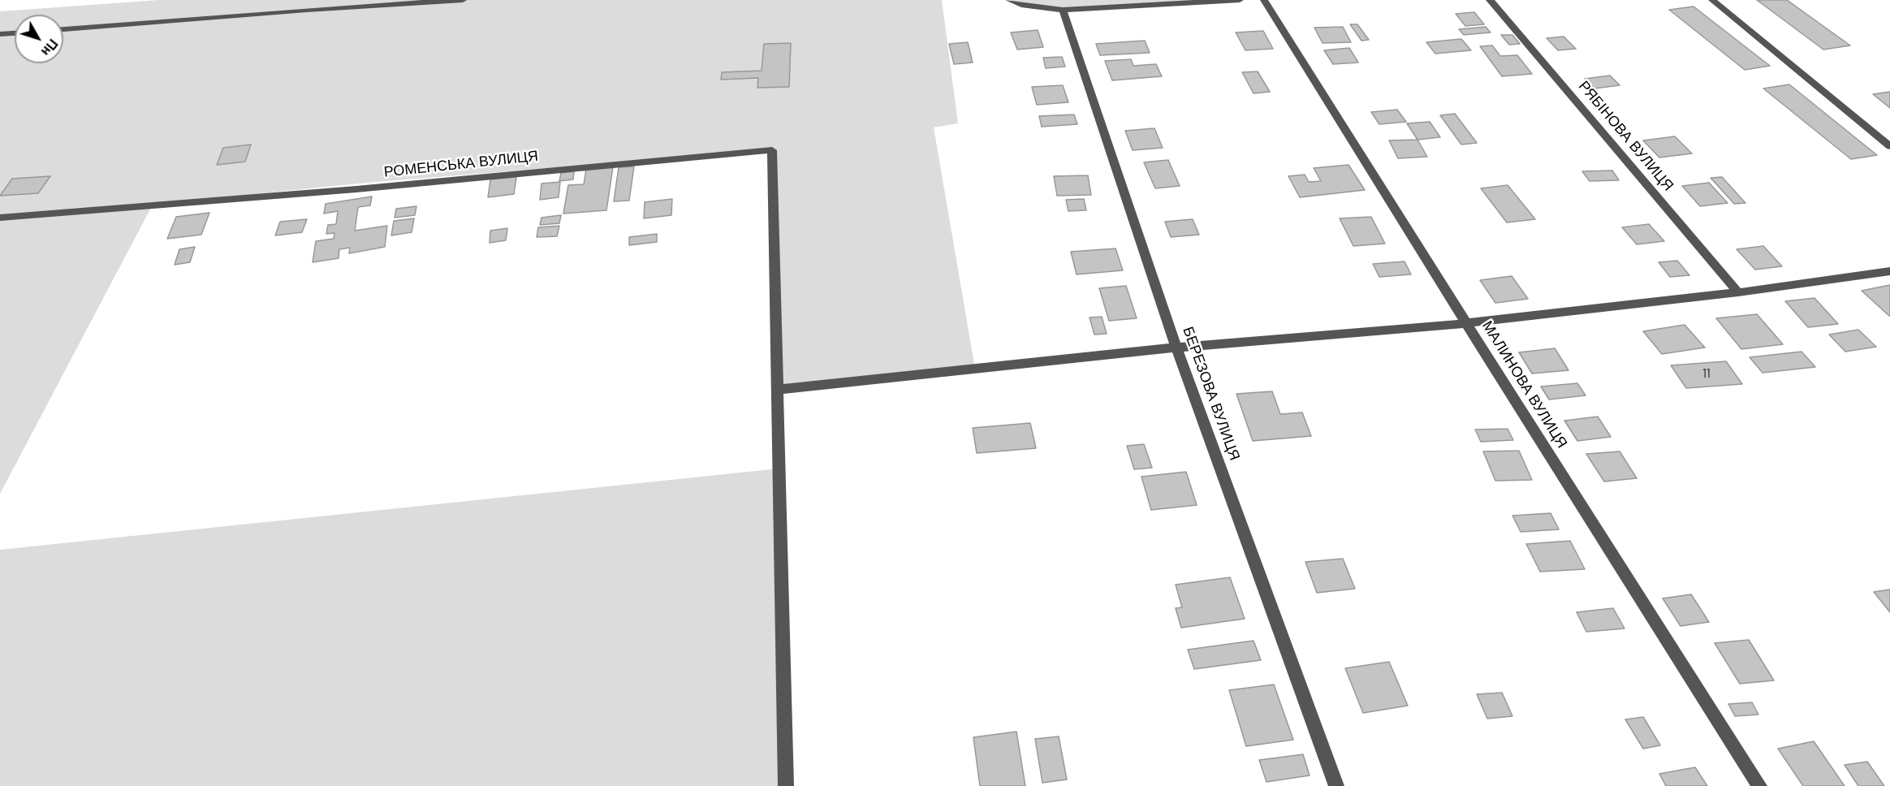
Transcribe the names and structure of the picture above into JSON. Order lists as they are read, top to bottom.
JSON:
{
  "streets": {
    "street": [
      "РЯБІНОВА ВУЛИЦЯ",
      "РОМЕНСЬКА ВУЛИЦЯ",
      "МАЛИНОВА ВУЛИЦЯ",
      "БЕРЕЗОВА ВУЛИЦЯ"
    ]
  },
  "house_numbers": ["11"],
  "north": "bottom right"
}
